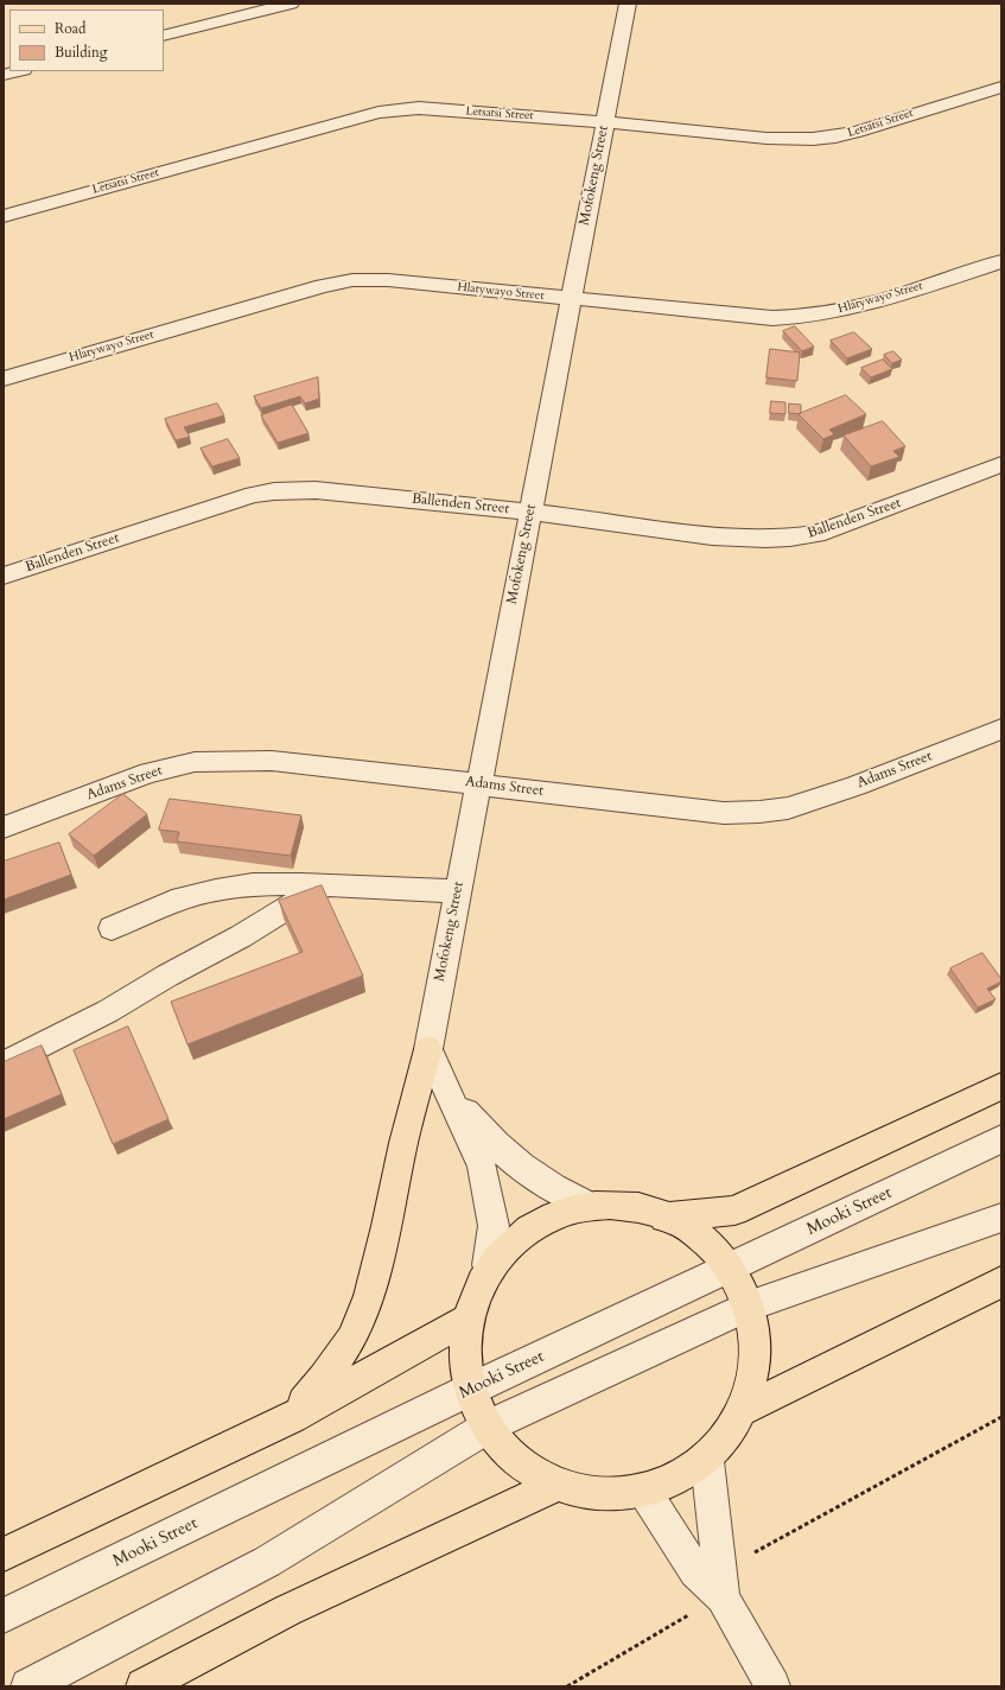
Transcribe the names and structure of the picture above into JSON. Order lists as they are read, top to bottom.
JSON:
{
  "streets": {
    "street": [
      "Letsatsi Street",
      "Mofokeng Street",
      "Hlatywayo Street",
      "Ballenden Street",
      "Adams Street",
      "Mooki Street"
    ]
  },
  "crossings": [
    ["Letsatsi Street", "Mofokeng Street"],
    ["Mofokeng Street", "Hlatywayo Street"],
    ["Mofokeng Street", "Ballenden Street"],
    ["Mofokeng Street", "Adams Street"]
  ],
  "legend": ["Road", "Building"]
}
